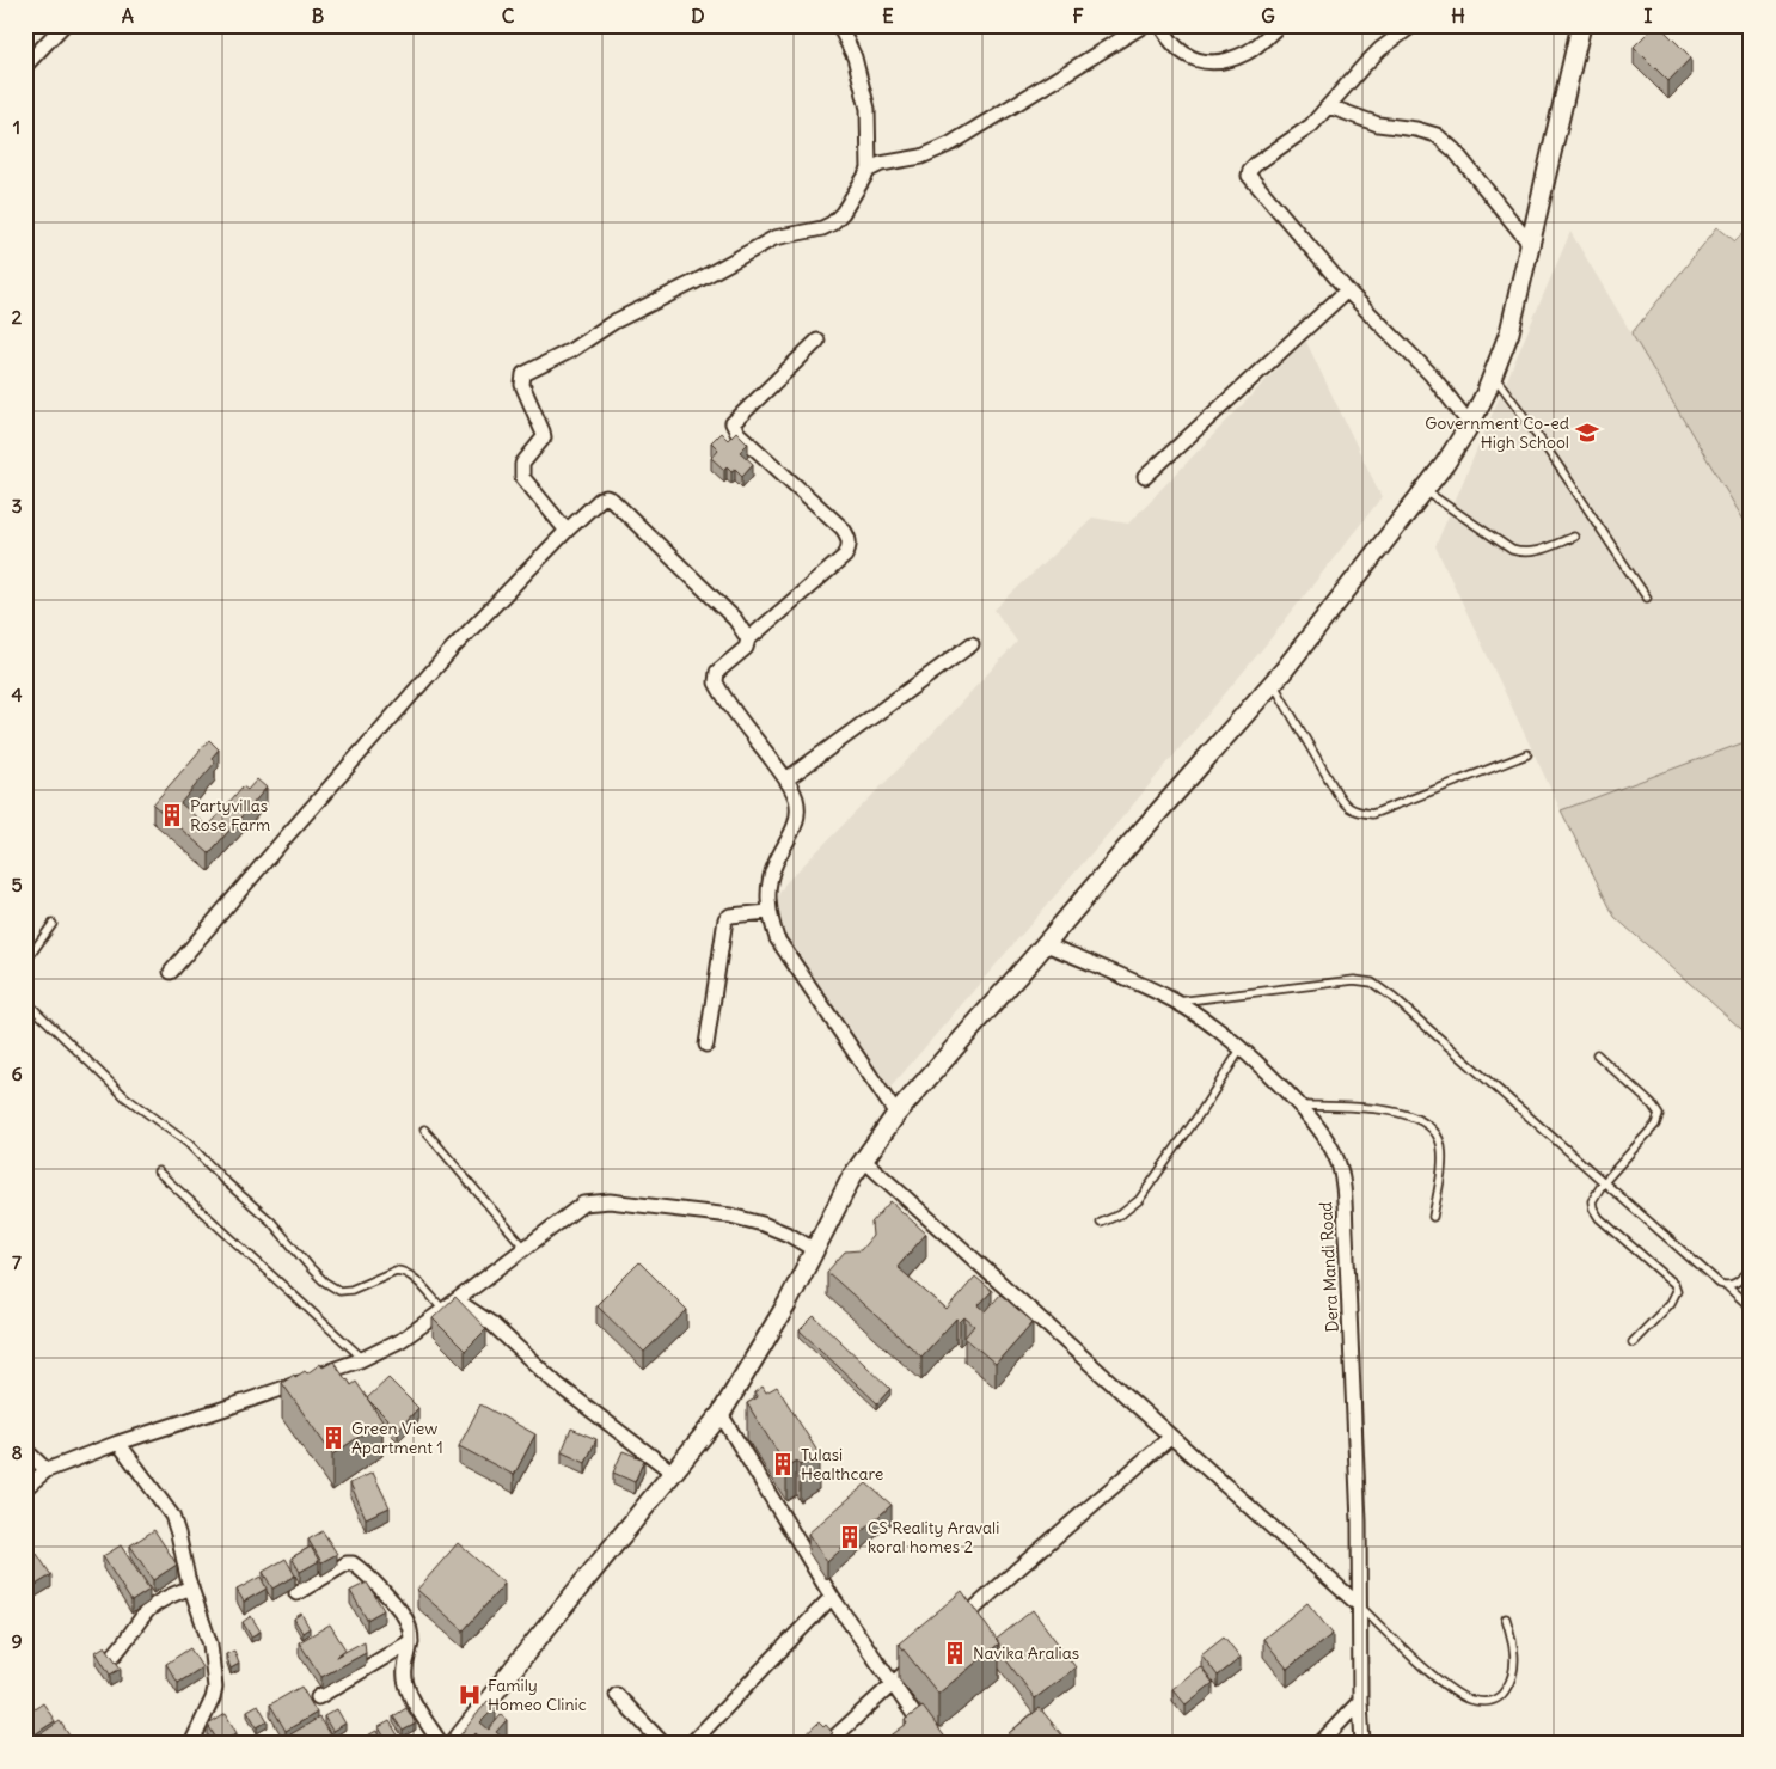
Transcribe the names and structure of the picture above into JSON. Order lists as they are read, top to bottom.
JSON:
{
  "streets": {
    "street": ["Dera Mandi Road"]
  },
  "places": {
    "school or university": ["Government Co-ed High School"],
    "building": [
      "Partyvillas Rose Farm",
      "Green View Apartment 1",
      "Tulasi Healthcare",
      "CS Reality Aravali koral homes 2",
      "Navika Aralias"
    ],
    "hospital": ["Family Homeo Clinic"]
  },
  "grid": {
    "columns": [
      "A",
      "B",
      "C",
      "D",
      "E",
      "F",
      "G",
      "H",
      "I"
    ],
    "rows": [
      "1",
      "2",
      "3",
      "4",
      "5",
      "6",
      "7",
      "8",
      "9"
    ]
  }
}
